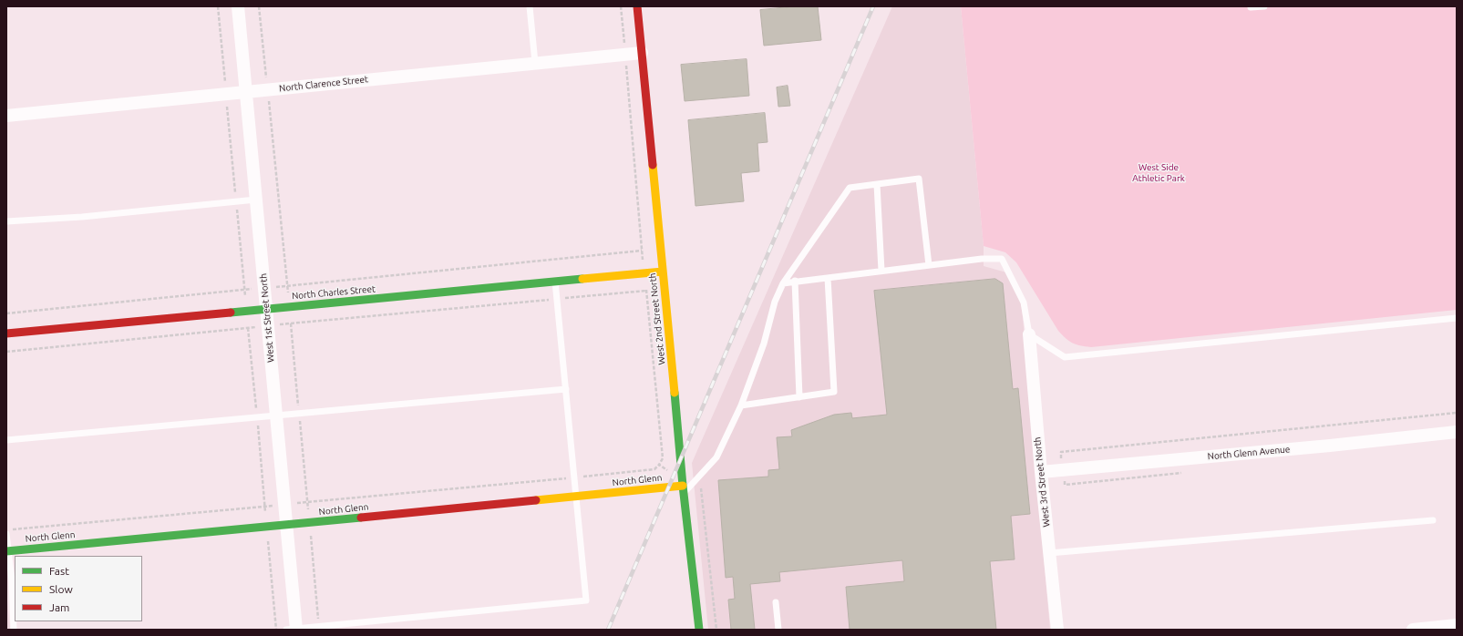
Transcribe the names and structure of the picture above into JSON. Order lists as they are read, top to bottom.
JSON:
{
  "streets": {
    "street": [
      "North Clarence Street",
      "North Charles Street",
      "West 1st Street North",
      "West 2nd Street North",
      "North Glenn Avenue",
      "North Glenn",
      "West 3rd Street North"
    ]
  },
  "crossings": [
    ["North Clarence Street", "West 1st Street North"],
    ["North Clarence Street", "West 2nd Street North"],
    ["North Charles Street", "West 1st Street North"],
    ["North Charles Street", "West 2nd Street North"],
    ["West 1st Street North", "North Glenn"],
    ["West 2nd Street North", "North Glenn"],
    ["North Glenn Avenue", "West 3rd Street North"]
  ],
  "parks": ["West Side Athletic Park"],
  "legend": ["Fast", "Slow", "Jam"]
}
